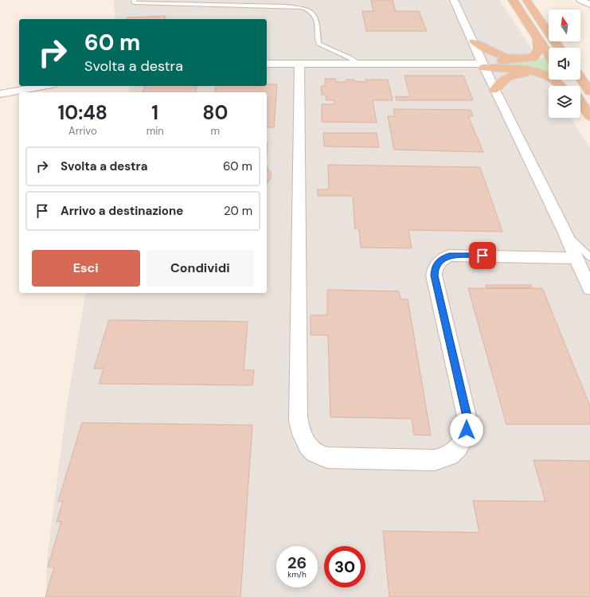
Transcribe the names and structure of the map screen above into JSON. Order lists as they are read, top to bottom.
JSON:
{
  "north": "top",
  "page": {
    "turn": ["60 m", "Svolta a destra"],
    "eta": [
      "10:48",
      "Arrivo",
      "1",
      "min",
      "80",
      "m"
    ],
    "list": [
      {
        "name": "Svolta a destra",
        "value": "60 m"
      },
      {
        "name": "Arrivo a destinazione",
        "value": "20 m"
      }
    ],
    "buttons": ["Esci", "Condividi"],
    "speed": "26 km/h",
    "limit": "30"
  }
}
